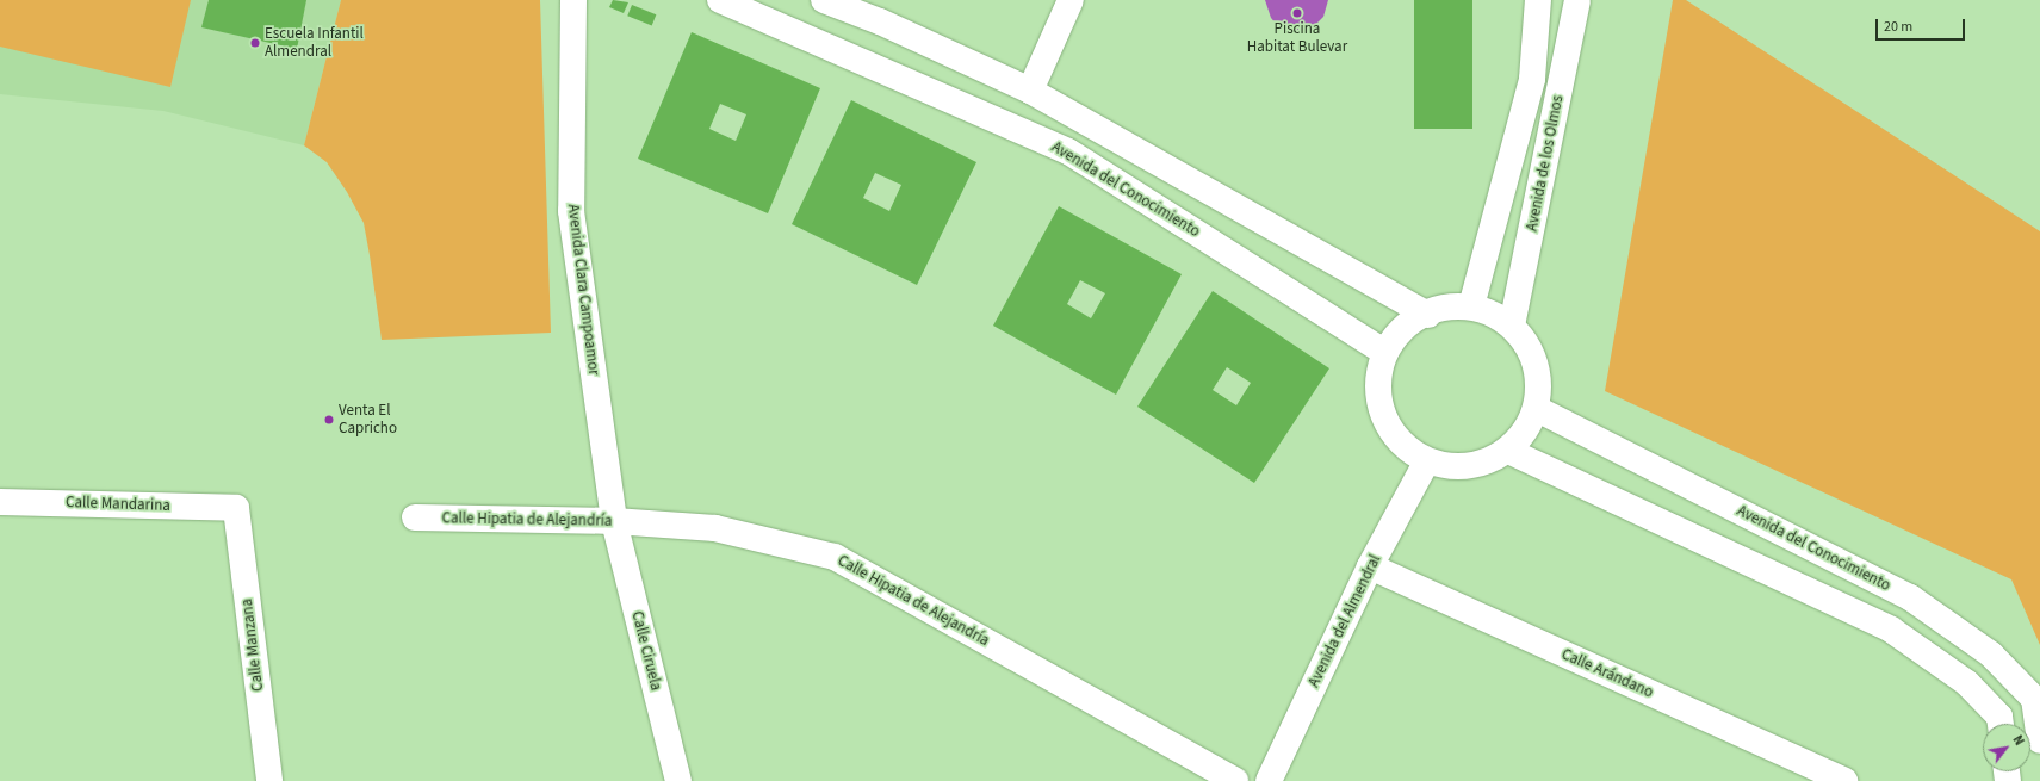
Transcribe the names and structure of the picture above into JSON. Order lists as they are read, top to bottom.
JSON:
{
  "streets": {
    "street": [
      "Avenida de los Olmos",
      "Avenida del Conocimiento",
      "Avenida Clara Campoamor",
      "Calle Mandarina",
      "Calle Hipatia de Alejandría",
      "Avenida del Almendral",
      "Calle Manzana",
      "Calle Ciruela",
      "Calle Arándano"
    ]
  },
  "crossings": [
    ["Avenida de los Olmos", "Avenida del Conocimiento"],
    ["Avenida de los Olmos", "Avenida del Almendral"],
    ["Avenida del Conocimiento", "Avenida del Almendral"],
    ["Avenida Clara Campoamor", "Calle Hipatia de Alejandría"],
    ["Avenida Clara Campoamor", "Calle Ciruela"],
    ["Calle Mandarina", "Calle Manzana"],
    ["Calle Hipatia de Alejandría", "Calle Ciruela"],
    ["Avenida del Almendral", "Calle Arándano"]
  ],
  "places": ["Piscina Habitat Bulevar", "Escuela Infantil Almendral", "Venta El Capricho"],
  "scale_bar": "20 m",
  "north": "top right"
}
